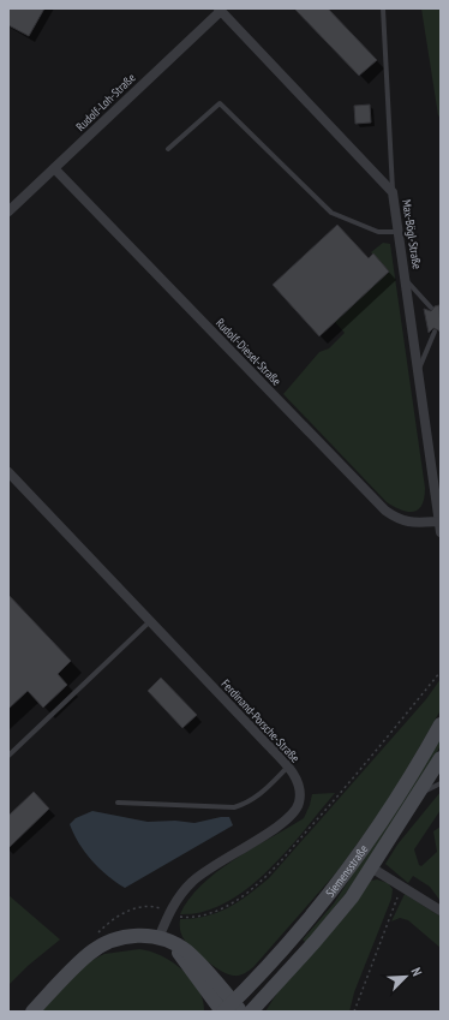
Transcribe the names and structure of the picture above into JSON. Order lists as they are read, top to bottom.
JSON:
{
  "streets": {
    "main road": ["Siemensstraße"],
    "street": [
      "Rudolf-Loh-Straße",
      "Max-Bögl-Straße",
      "Rudolf-Diesel-Straße",
      "Ferdinand-Porsche-Straße"
    ]
  },
  "crossings": [
    ["Rudolf-Loh-Straße", "Max-Bögl-Straße"],
    ["Rudolf-Loh-Straße", "Rudolf-Diesel-Straße"],
    ["Max-Bögl-Straße", "Rudolf-Diesel-Straße"],
    ["Ferdinand-Porsche-Straße", "Siemensstraße"]
  ],
  "north": "top right"
}
